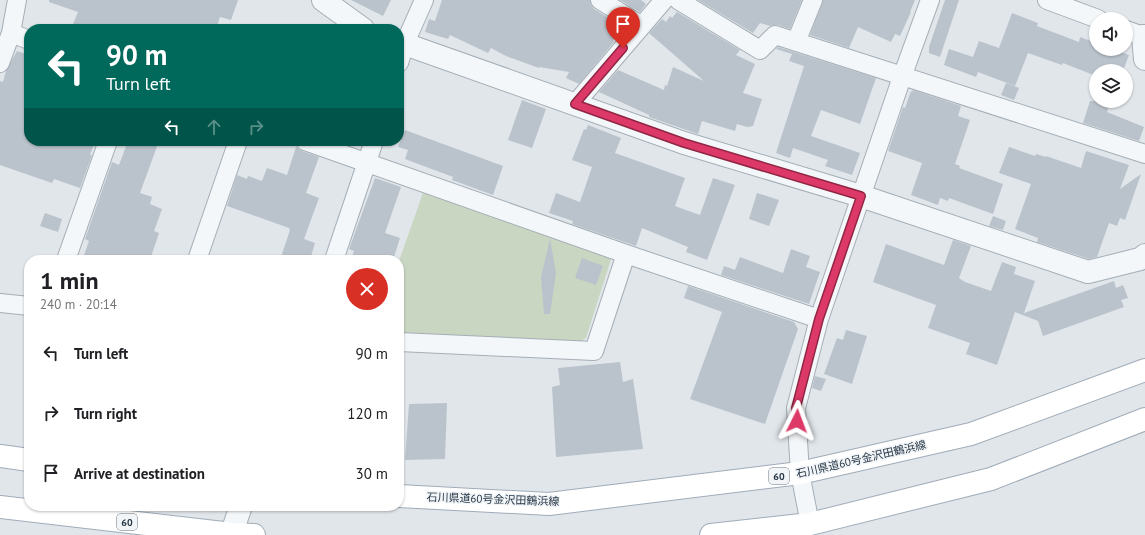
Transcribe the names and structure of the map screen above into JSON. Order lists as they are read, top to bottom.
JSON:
{
  "streets": {
    "main road": ["石川県道60号金沢田鶴浜線", "60"]
  },
  "page": {
    "turn": ["90 m", "Turn left"],
    "heading": ["1 min", "240 m · 20:14"],
    "list": [
      {
        "name": "Turn left",
        "value": "90 m"
      },
      {
        "name": "Turn right",
        "value": "120 m"
      },
      {
        "name": "Arrive at destination",
        "value": "30 m"
      }
    ]
  }
}
